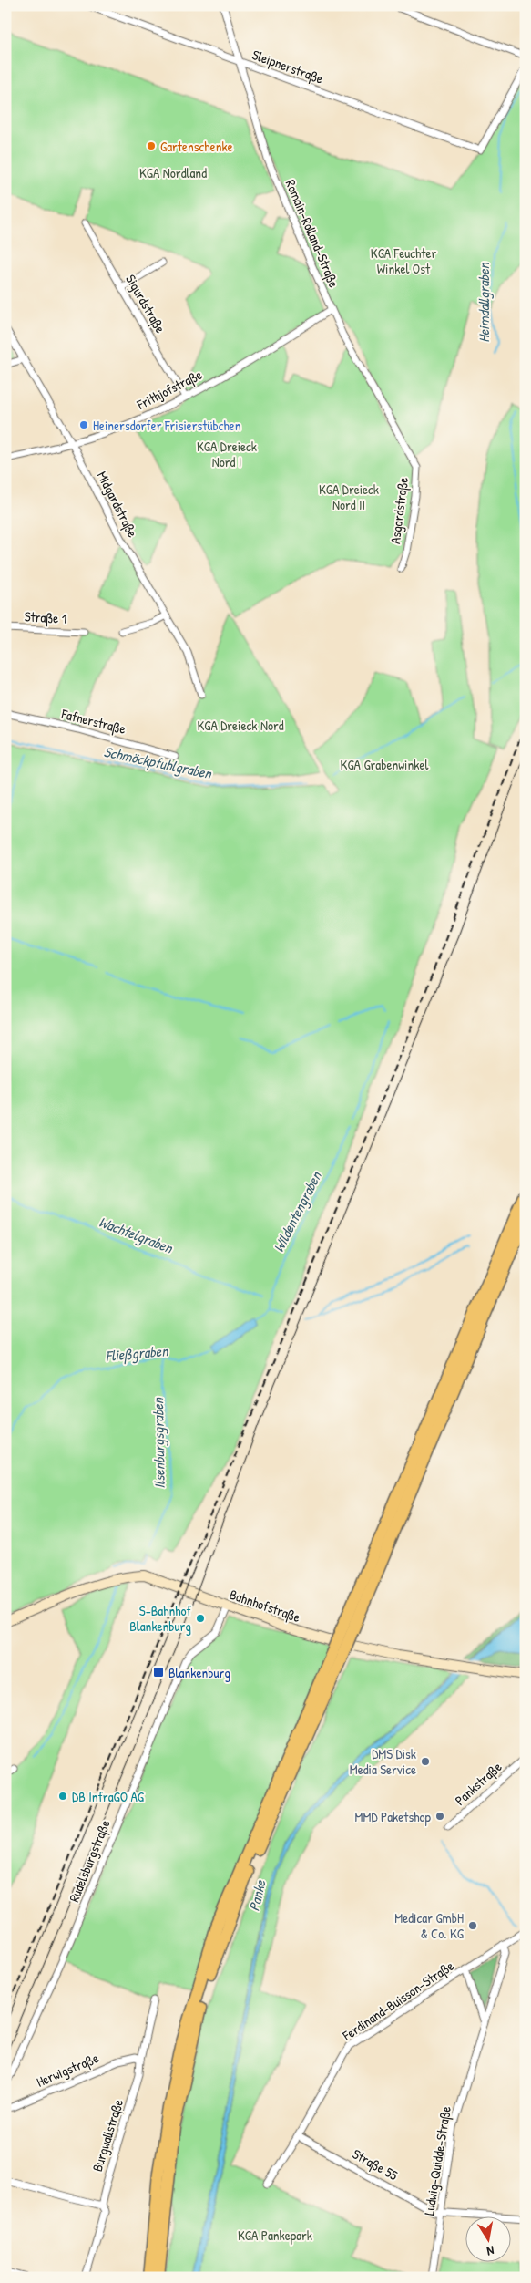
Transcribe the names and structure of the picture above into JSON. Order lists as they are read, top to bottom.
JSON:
{
  "streets": {
    "main road": ["Bahnhofstraße"],
    "street": [
      "Sleipnerstraße",
      "Romain-Rolland-Straße",
      "Sigurdstraße",
      "Frithjofstraße",
      "Midgardstraße",
      "Asgardstraße",
      "Straße 1",
      "Fafnerstraße",
      "Pankstraße",
      "Rudelsburgstraße",
      "Ferdinand-Buisson-Straße",
      "Herwigstraße",
      "Burgwallstraße",
      "Ludwig-Quidde-Straße",
      "Straße 55"
    ]
  },
  "crossings": [
    ["Sleipnerstraße", "Romain-Rolland-Straße"],
    ["Romain-Rolland-Straße", "Frithjofstraße"],
    ["Romain-Rolland-Straße", "Asgardstraße"],
    ["Sigurdstraße", "Frithjofstraße"],
    ["Frithjofstraße", "Midgardstraße"],
    ["Bahnhofstraße", "Rudelsburgstraße"],
    ["Ferdinand-Buisson-Straße", "Ludwig-Quidde-Straße"],
    ["Ferdinand-Buisson-Straße", "Straße 55"],
    ["Herwigstraße", "Burgwallstraße"],
    ["Ludwig-Quidde-Straße", "Straße 55"]
  ],
  "water": [
    "Heimdallgraben",
    "Schmöckpfuhlgraben",
    "Wildentengraben",
    "Wachtelgraben",
    "Fließgraben",
    "Ilsenburgsgraben",
    "Panke"
  ],
  "parks": [
    "KGA Nordland",
    "KGA Feuchter Winkel Ost",
    "KGA Dreieck Nord I",
    "KGA Dreieck Nord II",
    "KGA Dreieck Nord",
    "KGA Grabenwinkel",
    "KGA Pankepark"
  ],
  "places": {
    "other": [
      "Gartenschenke",
      "Heinersdorfer Frisierstübchen",
      "S-Bahnhof Blankenburg",
      "DMS Disk Media Service",
      "DB InfraGO AG",
      "MMD Paketshop",
      "Medicar GmbH & Co. KG"
    ],
    "transit": ["Blankenburg"]
  },
  "north": "bottom"
}
